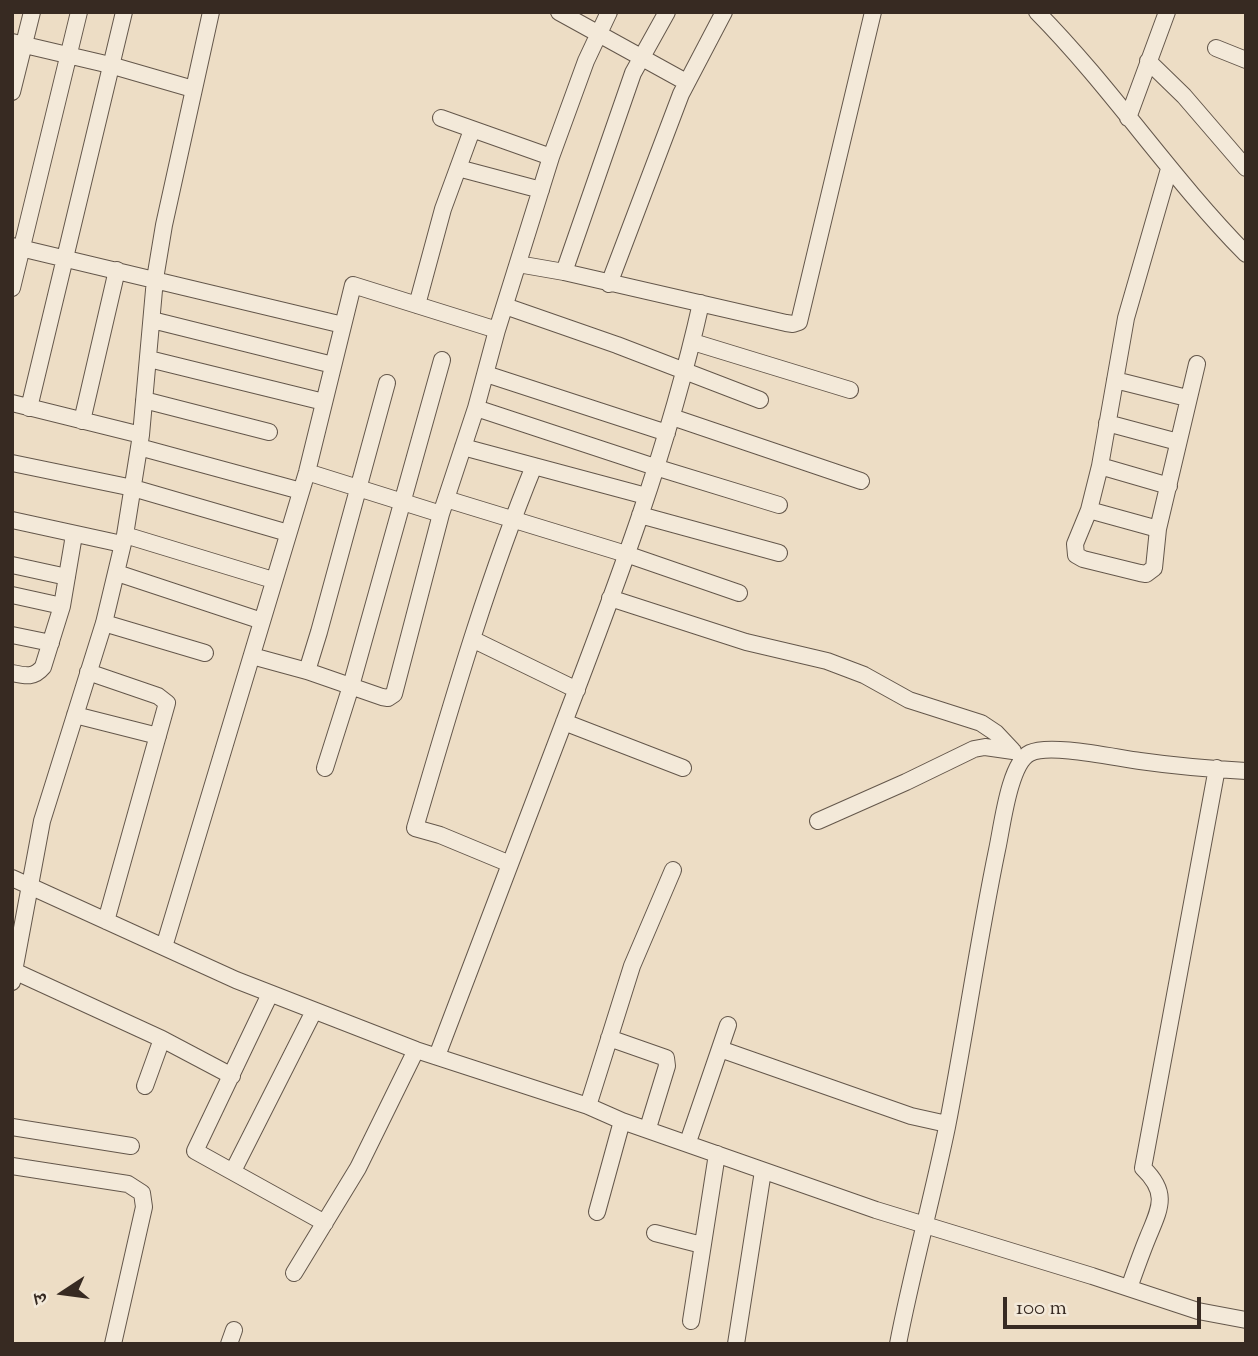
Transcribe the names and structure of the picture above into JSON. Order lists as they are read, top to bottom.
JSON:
{
  "scale_bar": "100 m",
  "north": "left"
}
